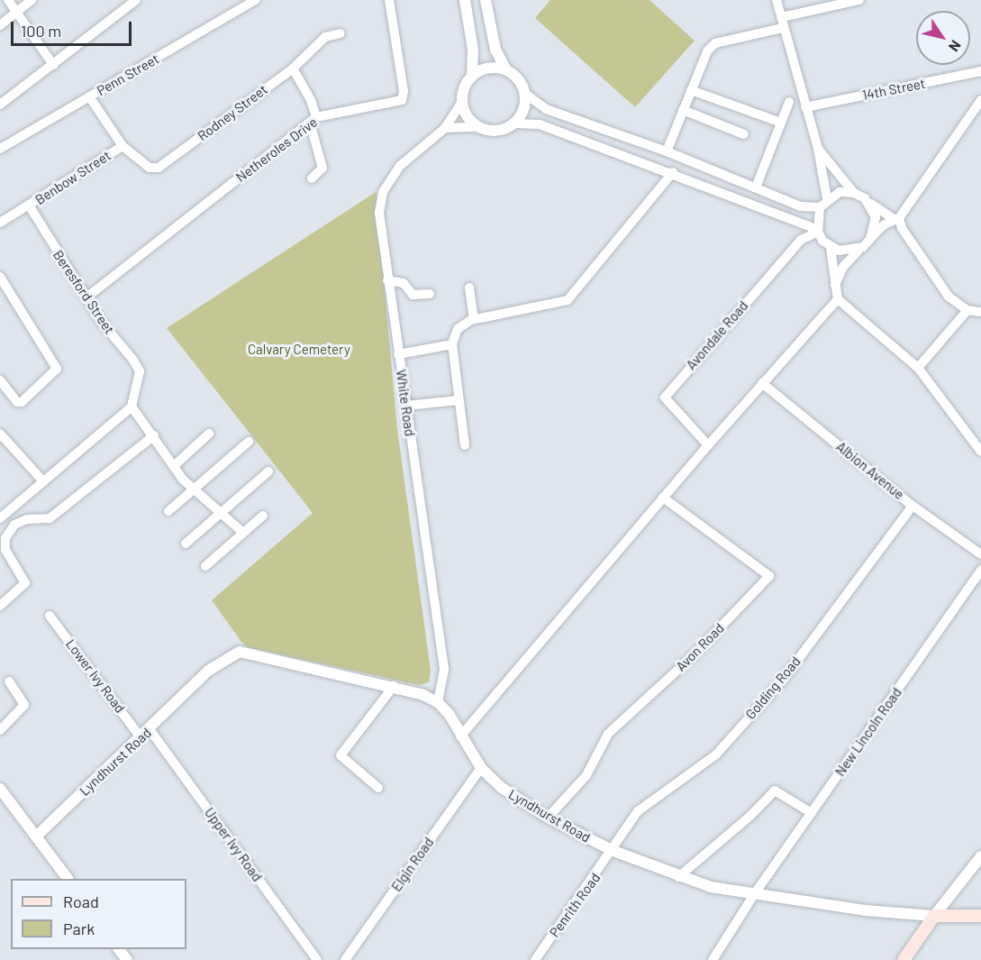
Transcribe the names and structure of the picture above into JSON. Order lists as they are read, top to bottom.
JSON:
{
  "streets": {
    "main road": ["Lyndhurst Road"],
    "street": [
      "Penn Street",
      "14th Street",
      "Rodney Street",
      "Netheroles Drive",
      "Benbow Street",
      "Beresford Street",
      "Avondale Road",
      "White Road",
      "Albion Avenue",
      "Avon Road",
      "Lower Ivy Road",
      "Golding Road",
      "New Lincoln Road",
      "Upper Ivy Road",
      "Elgin Road",
      "Penrith Road"
    ]
  },
  "crossings": [
    ["Penn Street", "Benbow Street"],
    ["Rodney Street", "Benbow Street"],
    ["Netheroles Drive", "Beresford Street"],
    ["Benbow Street", "Beresford Street"],
    ["White Road", "Lyndhurst Road"],
    ["Albion Avenue", "Golding Road"],
    ["Avon Road", "Lyndhurst Road"],
    ["Lower Ivy Road", "Lyndhurst Road"],
    ["Golding Road", "Lyndhurst Road"],
    ["Golding Road", "Penrith Road"],
    ["New Lincoln Road", "Lyndhurst Road"],
    ["Lyndhurst Road", "Upper Ivy Road"],
    ["Lyndhurst Road", "Elgin Road"],
    ["Lyndhurst Road", "Penrith Road"]
  ],
  "parks": ["Calvary Cemetery"],
  "legend": ["Road", "Park"],
  "scale_bar": "100 m",
  "north": "bottom right"
}
